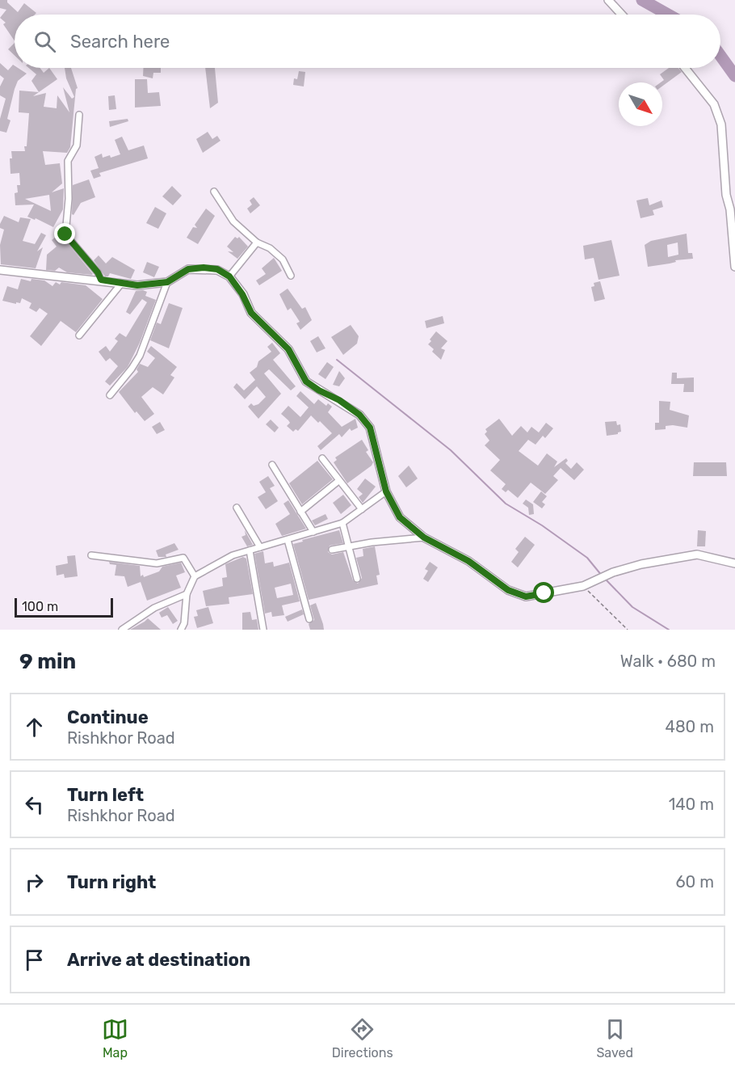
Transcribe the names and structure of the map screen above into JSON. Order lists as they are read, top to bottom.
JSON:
{
  "scale_bar": "100 m",
  "north": "bottom right",
  "page": {
    "search": "Search here",
    "scale": "100 m",
    "heading": ["9 min", "Walk · 680 m"],
    "list": [
      ["Continue", "Rishkhor Road", "480 m"],
      ["Turn left", "Rishkhor Road", "140 m"],
      ["Turn right", "60 m"],
      "Arrive at destination"
    ],
    "nav": ["Map", "Directions", "Saved"]
  }
}
